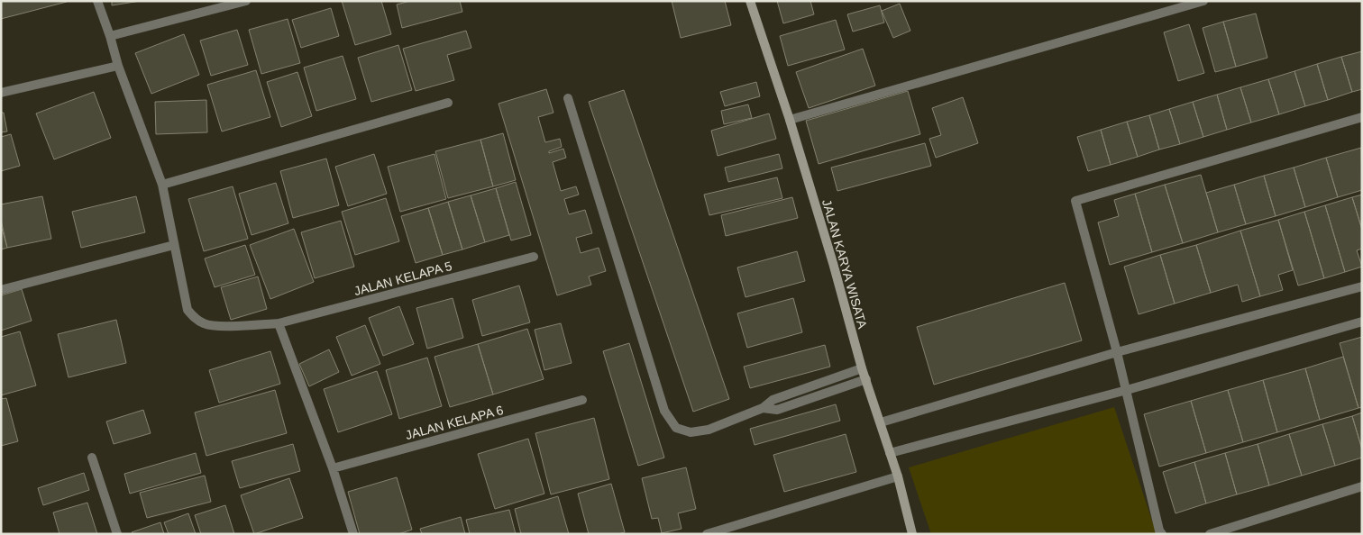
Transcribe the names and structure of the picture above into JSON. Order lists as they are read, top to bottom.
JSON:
{
  "streets": {
    "street": ["JALAN KARYA WISATA", "JALAN KELAPA 5", "JALAN KELAPA 6"]
  }
}
